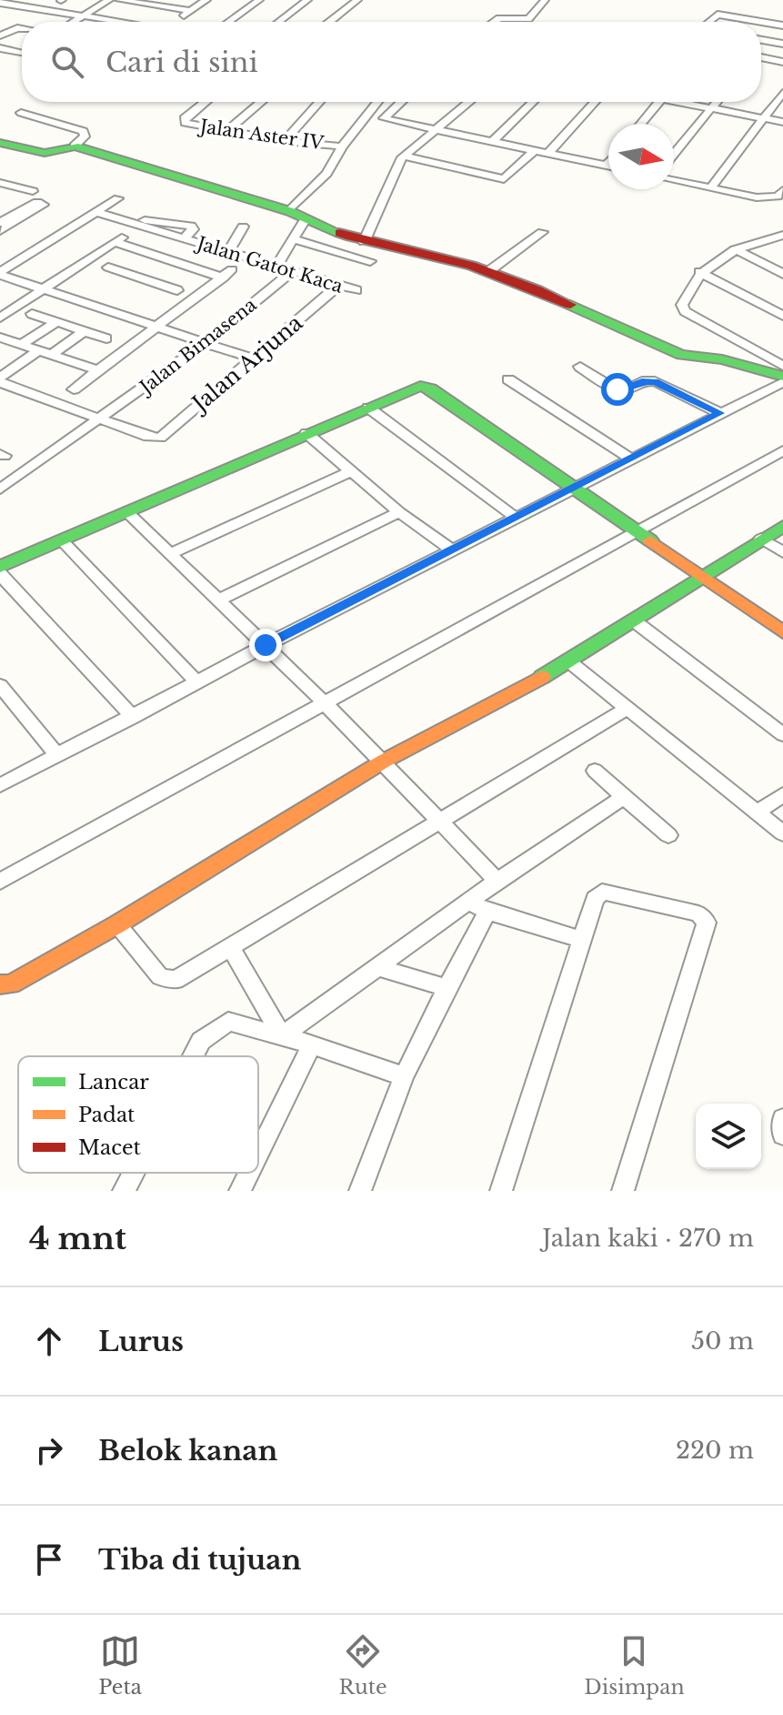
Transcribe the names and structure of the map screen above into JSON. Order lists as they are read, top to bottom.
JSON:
{
  "streets": {
    "street": [
      "Jalan Aster IV",
      "Jalan Gatot Kaca",
      "Jalan Bimasena",
      "Jalan Arjuna"
    ]
  },
  "crossings": [
    ["Jalan Gatot Kaca", "Jalan Bimasena"],
    ["Jalan Gatot Kaca", "Jalan Arjuna"],
    ["Jalan Bimasena", "Jalan Arjuna"]
  ],
  "legend": ["Lancar", "Padat", "Macet"],
  "north": "right",
  "page": {
    "search": "Cari di sini",
    "heading": ["4 mnt", "Jalan kaki · 270 m"],
    "list": [
      ["Lurus", "50 m"],
      ["Belok kanan", "220 m"],
      "Tiba di tujuan"
    ],
    "nav": ["Peta", "Rute", "Disimpan"]
  }
}
